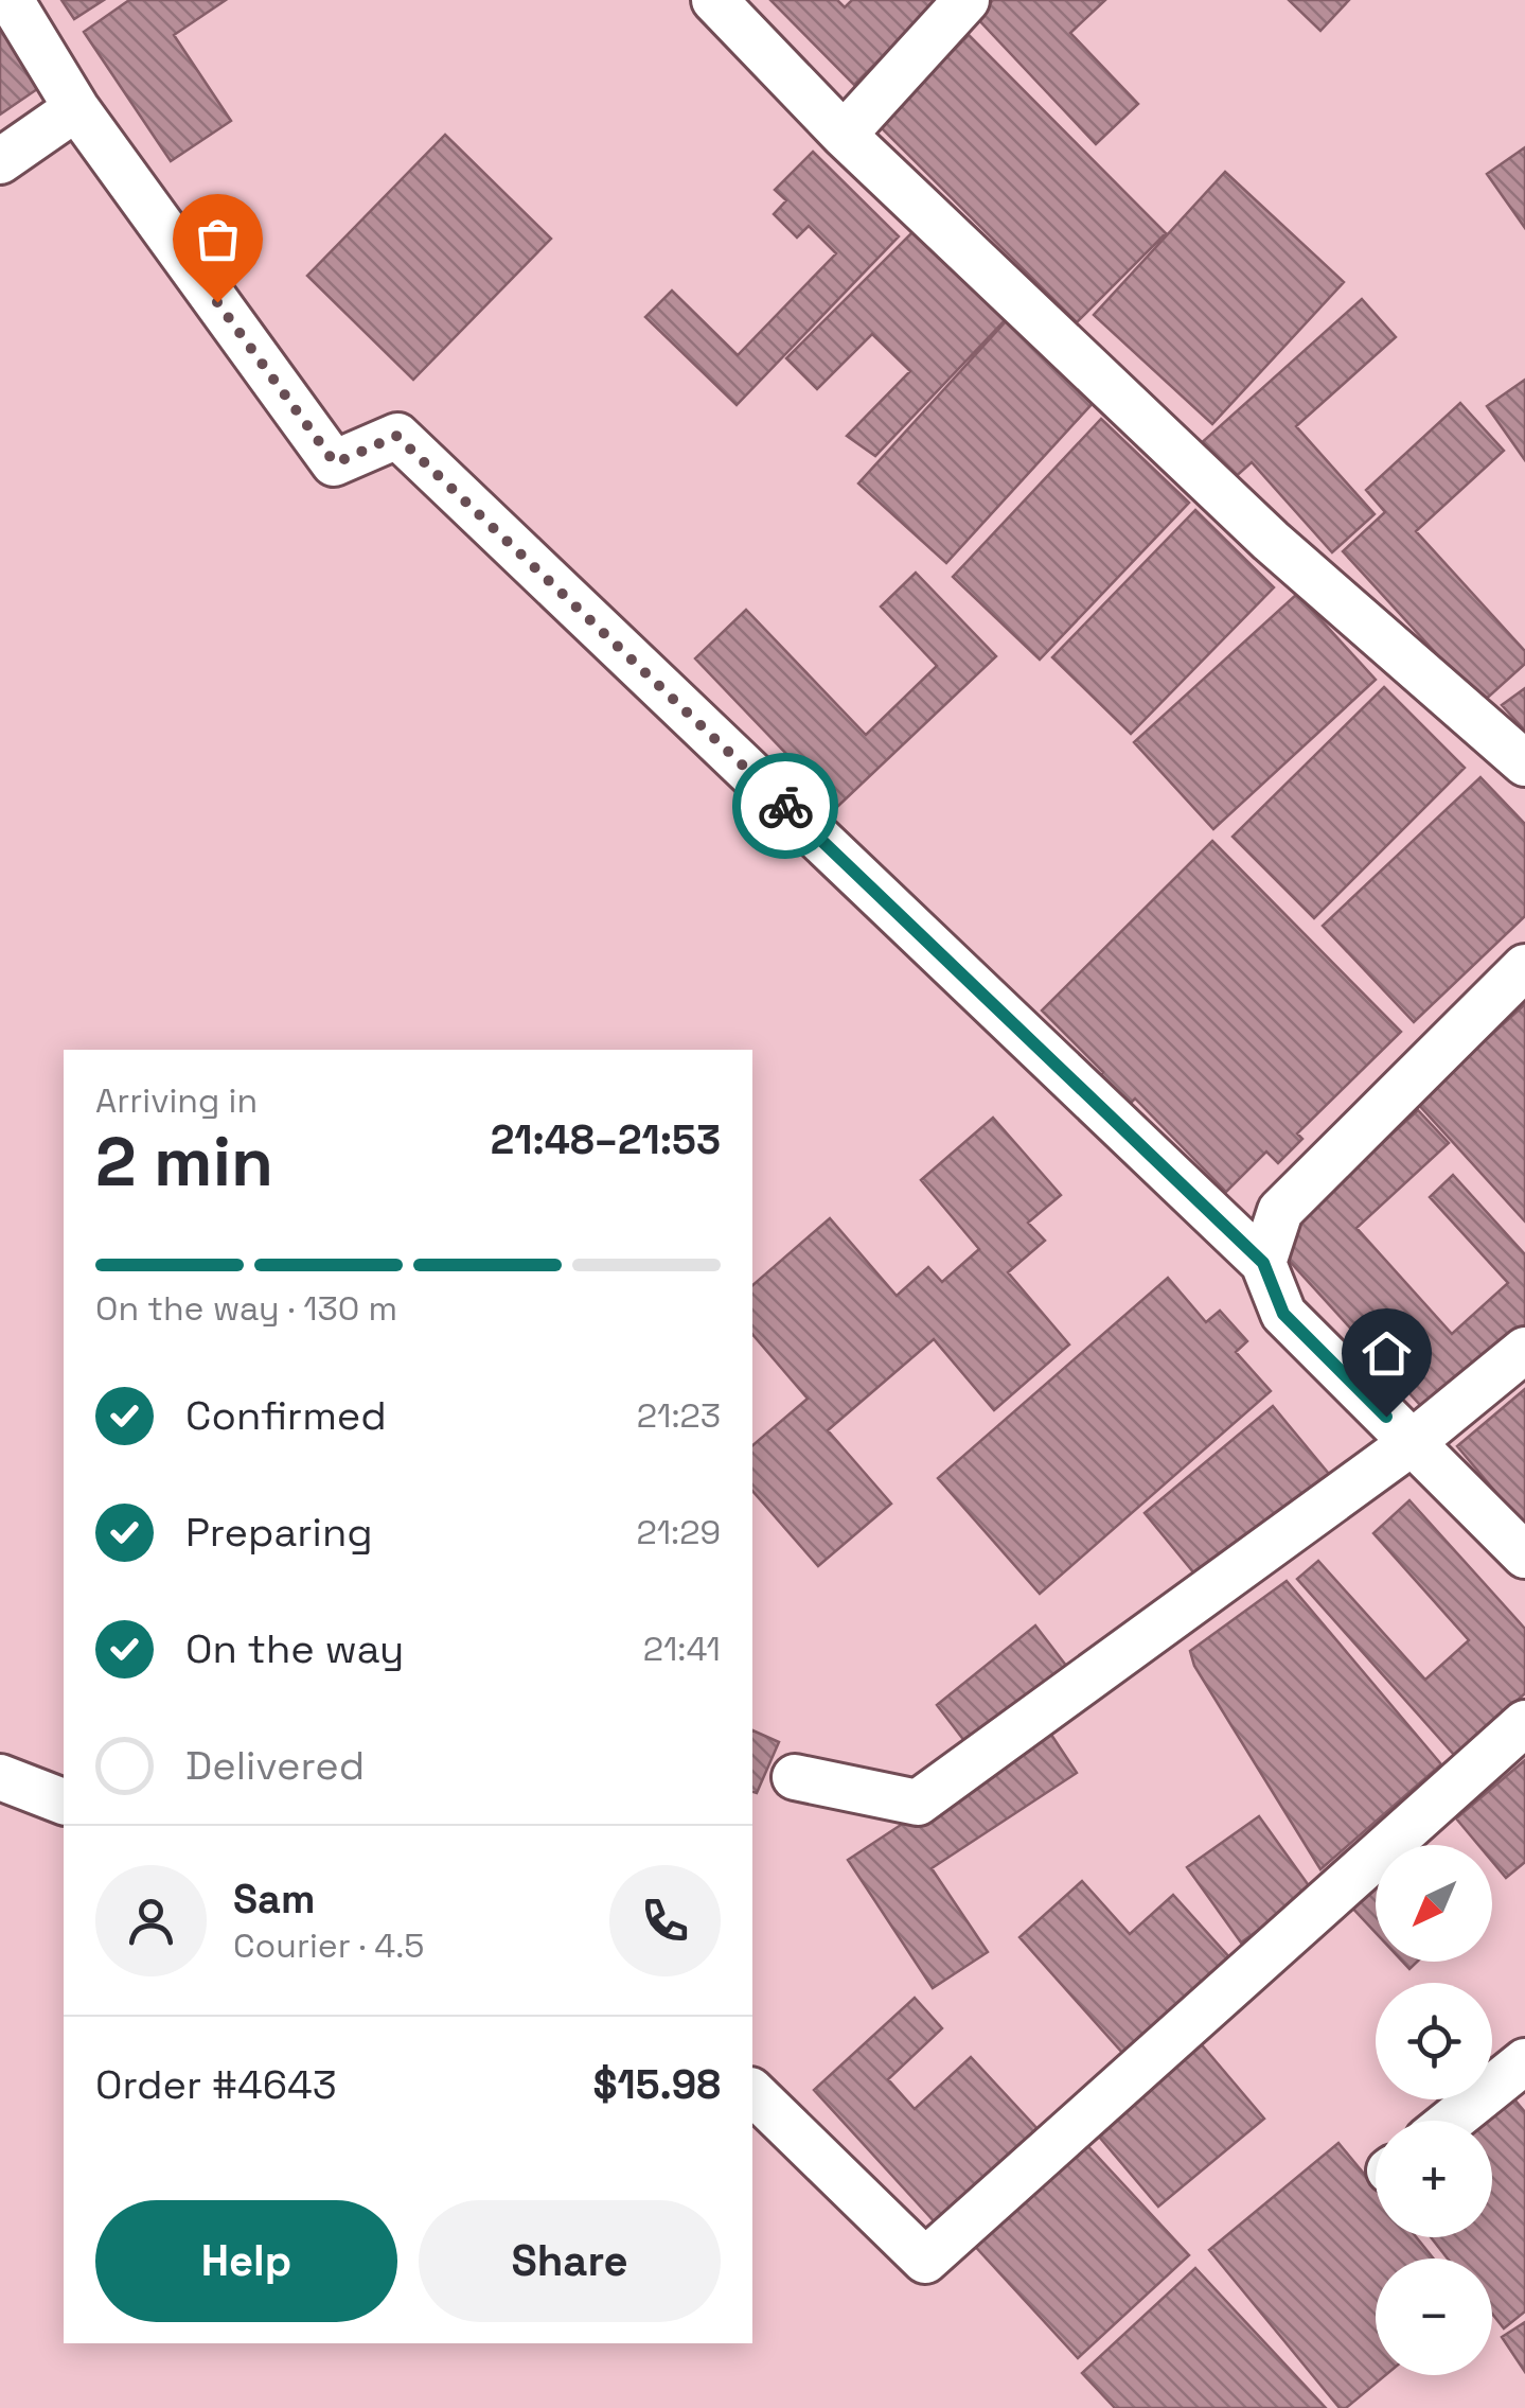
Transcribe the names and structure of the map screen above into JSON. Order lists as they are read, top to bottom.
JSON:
{
  "north": "bottom left",
  "page": {
    "heading": ["2 min", "Arriving in", "21:48–21:53"],
    "panel": [
      "Sam",
      "Courier · 4.5",
      "Order #4643",
      "$15.98"
    ],
    "bar": "On the way · 130 m",
    "list": [
      ["Confirmed", "21:23"],
      ["Preparing", "21:29"],
      ["On the way", "21:41"],
      "Delivered"
    ],
    "map_buttons": ["+", "−"],
    "buttons": ["Help", "Share"]
  }
}
